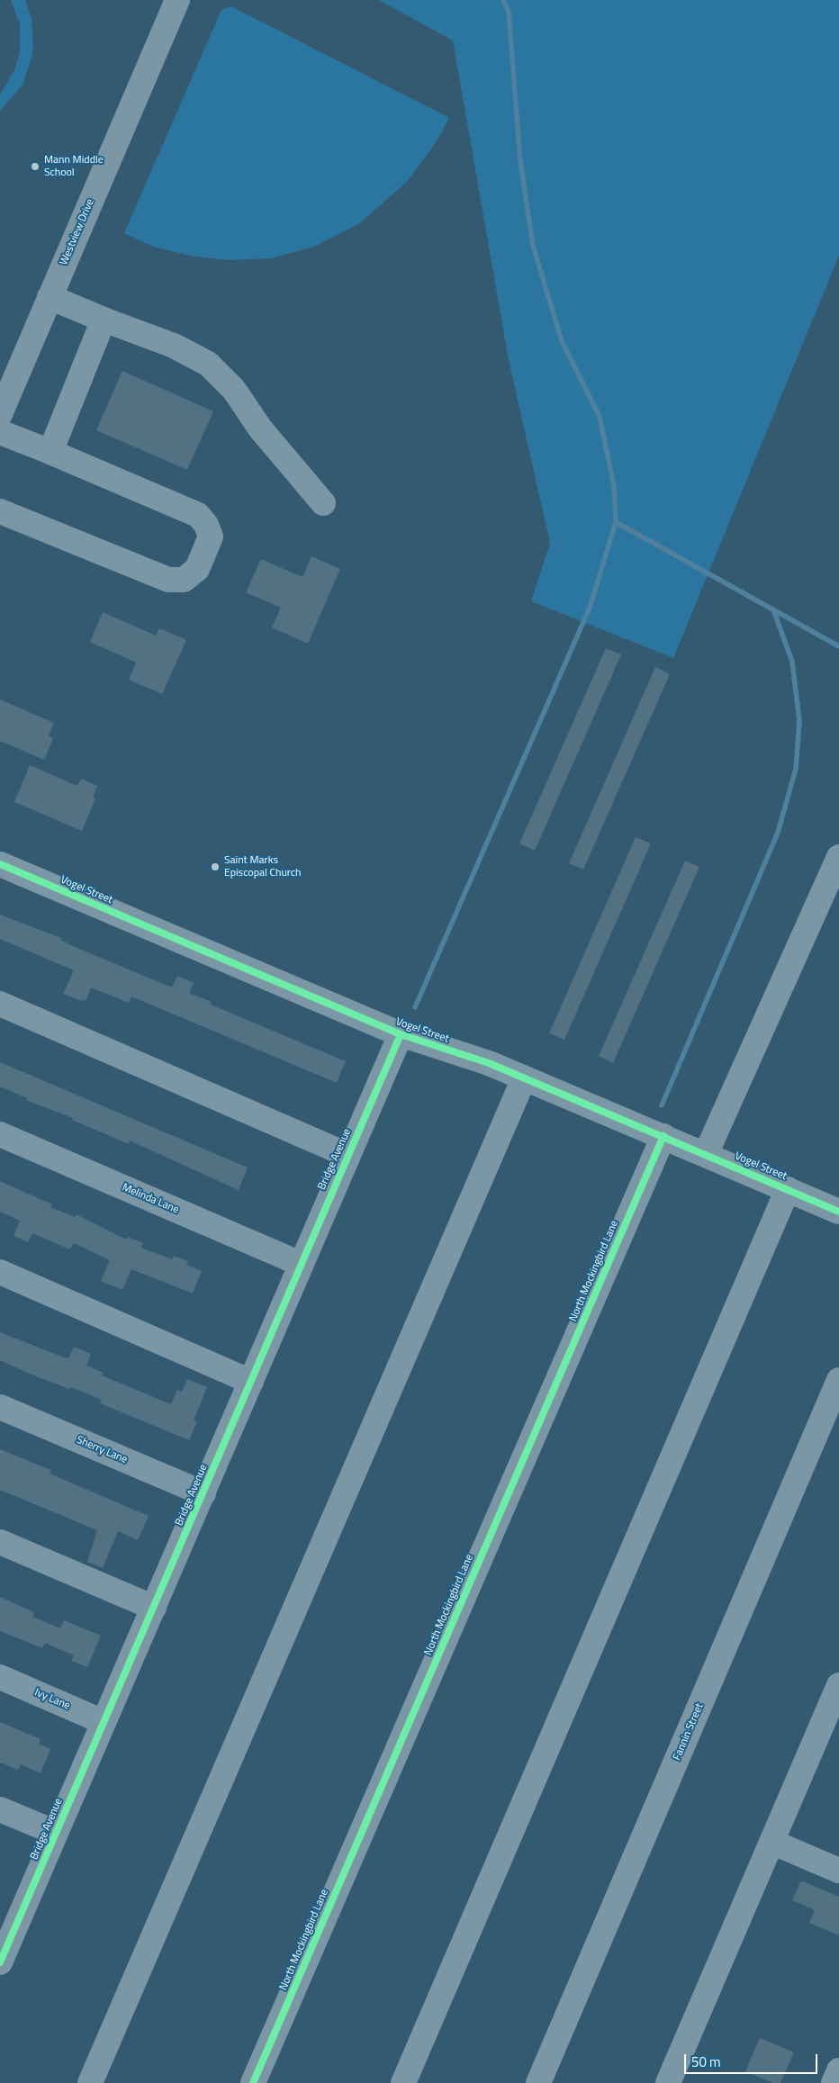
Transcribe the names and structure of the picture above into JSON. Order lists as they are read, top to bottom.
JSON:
{
  "streets": {
    "street": [
      "Westview Drive",
      "Vogel Street",
      "Bridge Avenue",
      "Melinda Lane",
      "North Mockingbird Lane",
      "Sherry Lane",
      "Ivy Lane",
      "Fannin Street"
    ]
  },
  "crossings": [
    ["Vogel Street", "Bridge Avenue"],
    ["Vogel Street", "North Mockingbird Lane"],
    ["Bridge Avenue", "Melinda Lane"],
    ["Bridge Avenue", "Sherry Lane"],
    ["Bridge Avenue", "Ivy Lane"]
  ],
  "places": ["Mann Middle School", "Saint Marks Episcopal Church"],
  "scale_bar": "50 m"
}
